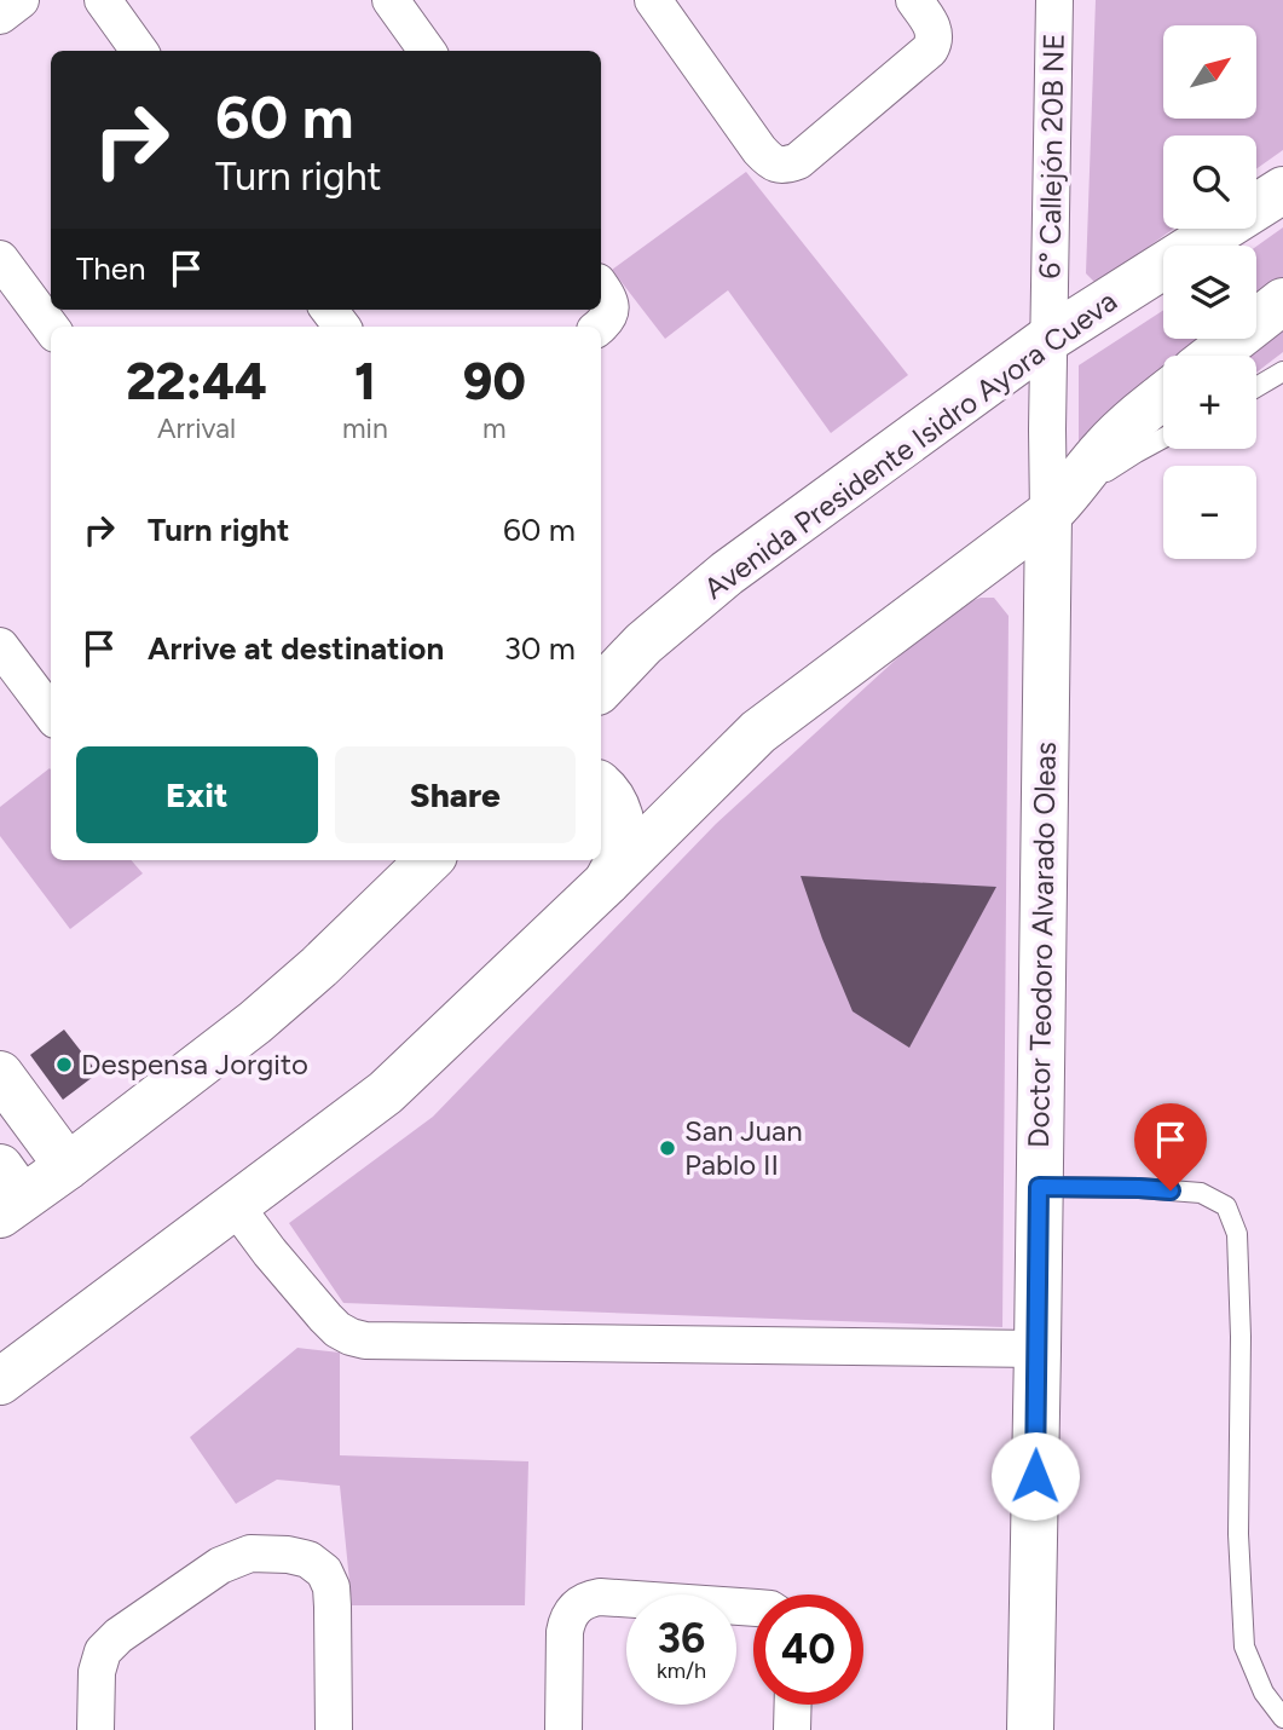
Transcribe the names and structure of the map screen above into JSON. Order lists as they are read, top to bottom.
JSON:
{
  "streets": {
    "main road": ["Avenida Presidente Isidro Ayora Cueva", "Doctor Teodoro Alvarado Oleas"],
    "street": ["6° Callejón 20B NE"]
  },
  "crossings": [
    ["6° Callejón 20B NE", "Avenida Presidente Isidro Ayora Cueva"],
    ["6° Callejón 20B NE", "Doctor Teodoro Alvarado Oleas"]
  ],
  "places": ["Despensa Jorgito", "San Juan Pablo II"],
  "north": "top right",
  "page": {
    "map_buttons": ["+", "−"],
    "turn": ["60 m", "Turn right"],
    "then": "Then",
    "eta": [
      "22:44",
      "Arrival",
      "1",
      "min",
      "90",
      "m"
    ],
    "list": [
      {
        "name": "Turn right",
        "value": "60 m"
      },
      {
        "name": "Arrive at destination",
        "value": "30 m"
      }
    ],
    "buttons": ["Exit", "Share"],
    "speed": "36 km/h",
    "limit": "40"
  }
}
